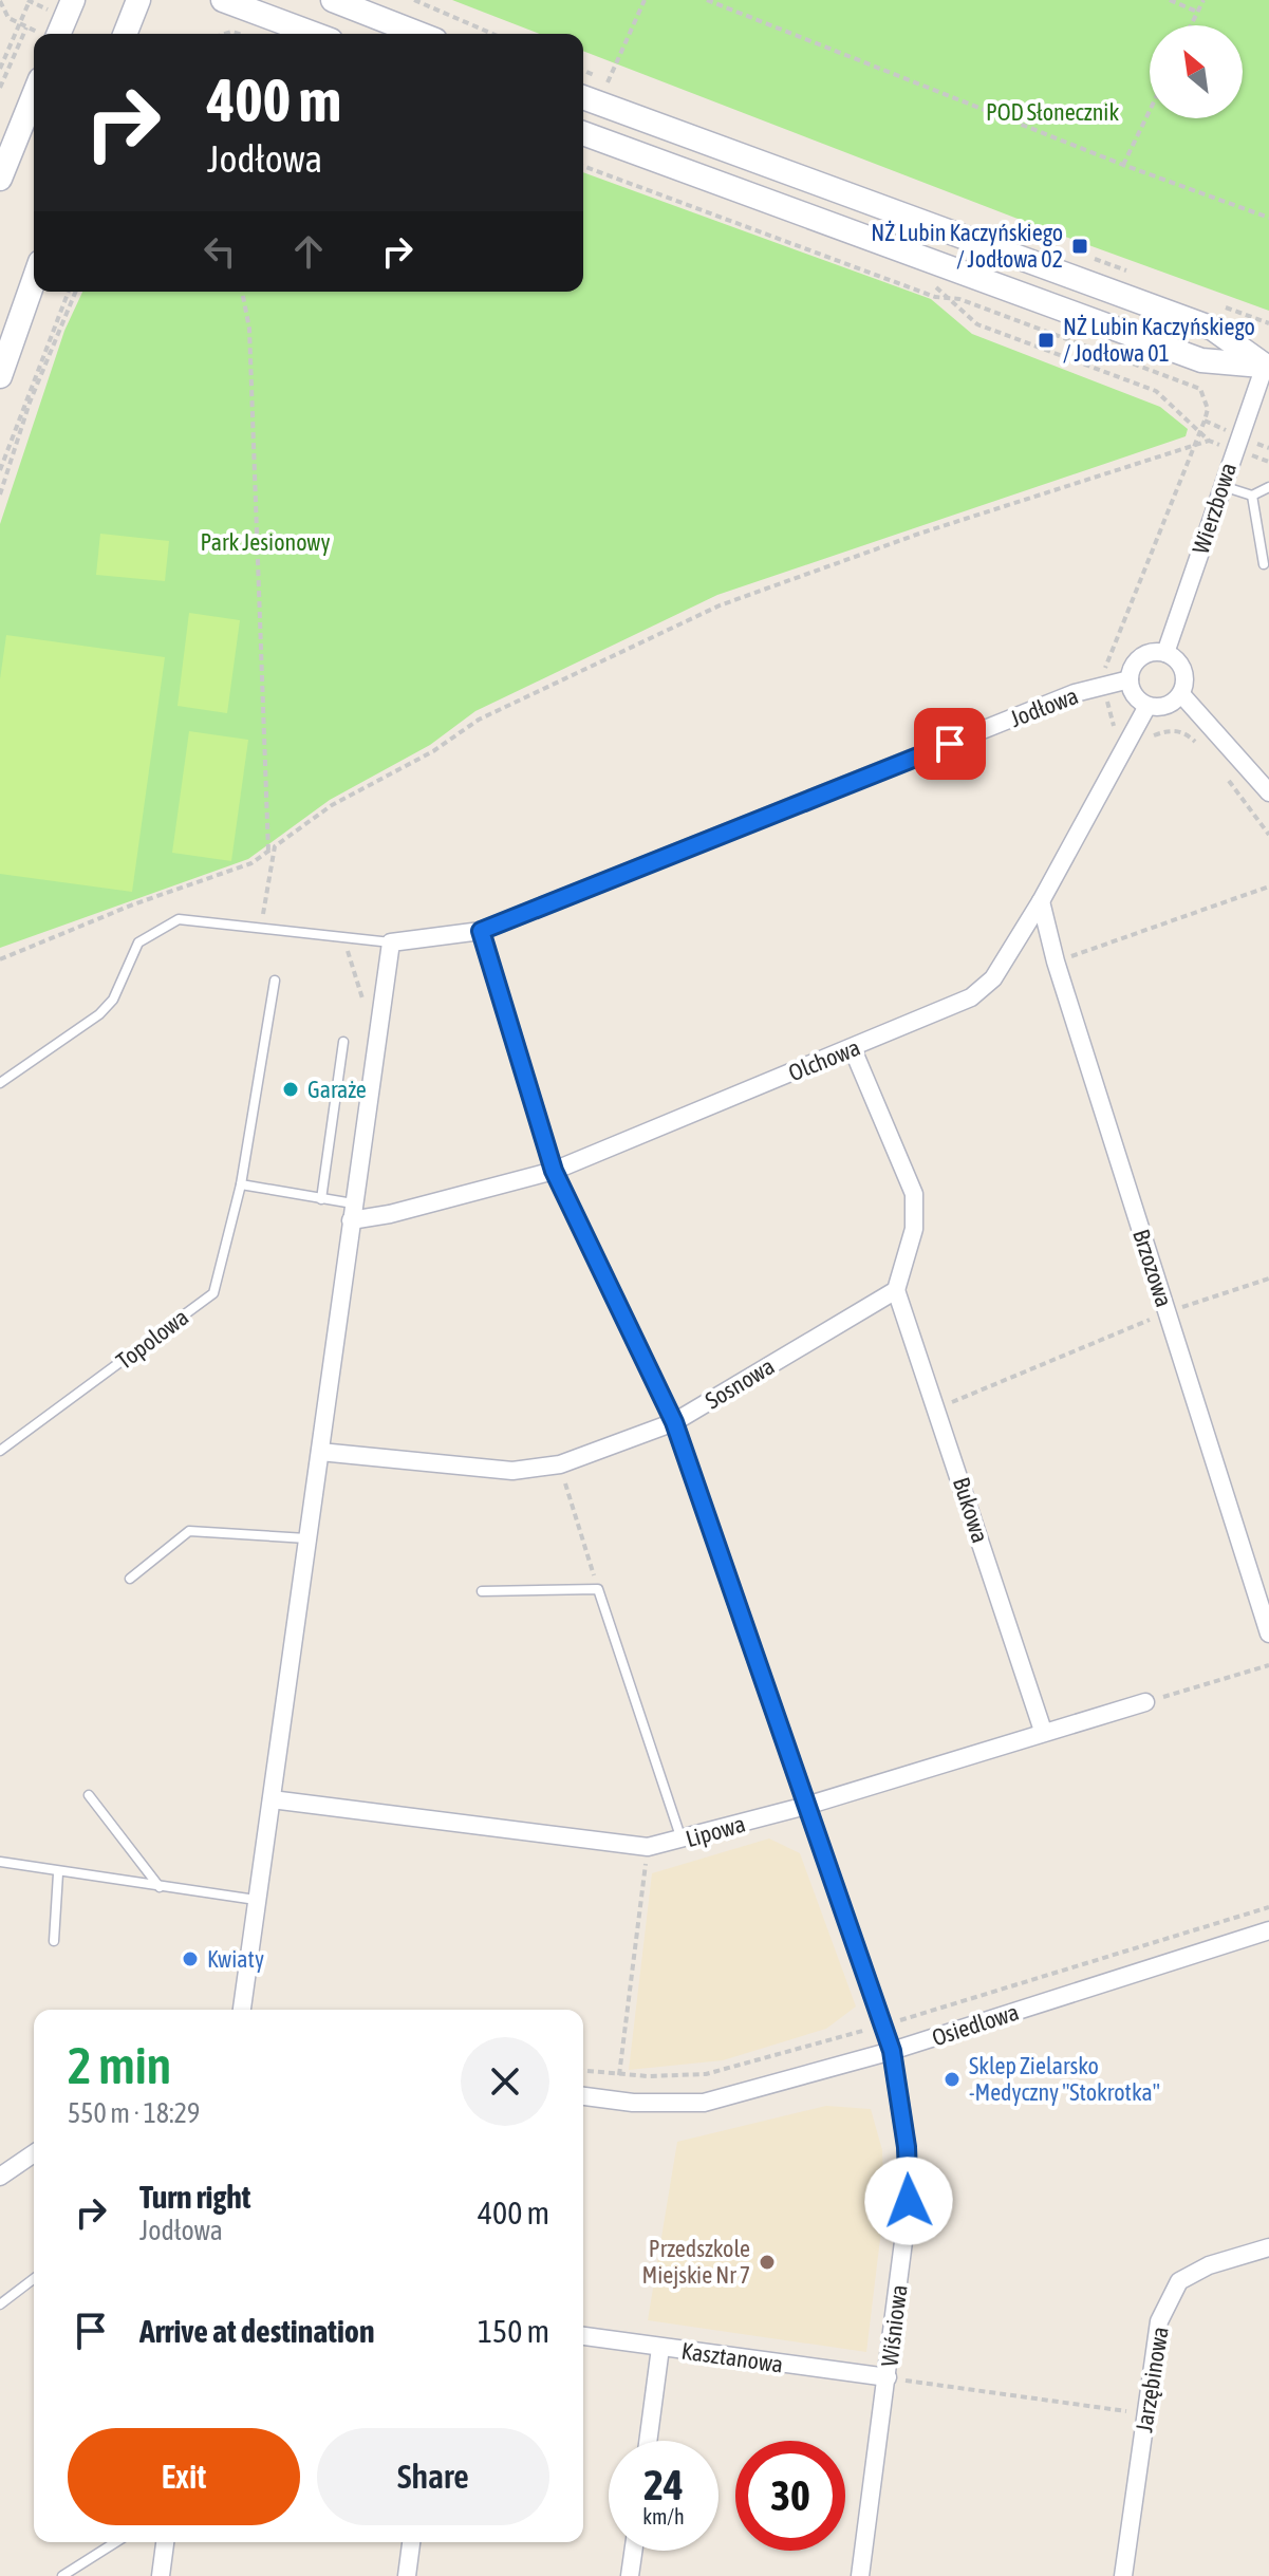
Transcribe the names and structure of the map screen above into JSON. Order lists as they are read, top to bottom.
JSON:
{
  "streets": {
    "street": [
      "Wierzbowa",
      "Jodłowa",
      "Olchowa",
      "Brzozowa",
      "Sosnowa",
      "Bukowa",
      "Lipowa",
      "Osiedlowa",
      "Wiśniowa",
      "Kasztanowa",
      "Jarzębinowa"
    ],
    "lane": ["Topolowa"]
  },
  "crossings": [
    ["Wierzbowa", "Jodłowa"],
    ["Wierzbowa", "Olchowa"],
    ["Jodłowa", "Olchowa"],
    ["Jodłowa", "Wiśniowa"],
    ["Olchowa", "Brzozowa"],
    ["Olchowa", "Wiśniowa"],
    ["Sosnowa", "Bukowa"],
    ["Sosnowa", "Wiśniowa"],
    ["Bukowa", "Lipowa"],
    ["Lipowa", "Wiśniowa"],
    ["Osiedlowa", "Wiśniowa"],
    ["Wiśniowa", "Kasztanowa"]
  ],
  "parks": ["POD Słonecznik", "Park Jesionowy"],
  "places": {
    "transit": ["NŻ Lubin Kaczyńskiego / Jodłowa 02", "NŻ Lubin Kaczyńskiego / Jodłowa 01"],
    "other": [
      "Garaże",
      "Kwiaty",
      "Sklep Zielarsko -Medyczny \"Stokrotka\"",
      "Przedszkole Miejskie Nr 7"
    ]
  },
  "north": "top left",
  "page": {
    "turn": ["400 m", "Jodłowa"],
    "heading": ["2 min", "550 m · 18:29"],
    "list": [
      {
        "name": "Turn right",
        "note": "Jodłowa",
        "value": "400 m"
      },
      {
        "name": "Arrive at destination",
        "value": "150 m"
      }
    ],
    "buttons": ["Exit", "Share"],
    "speed": "24 km/h",
    "limit": "30"
  }
}
